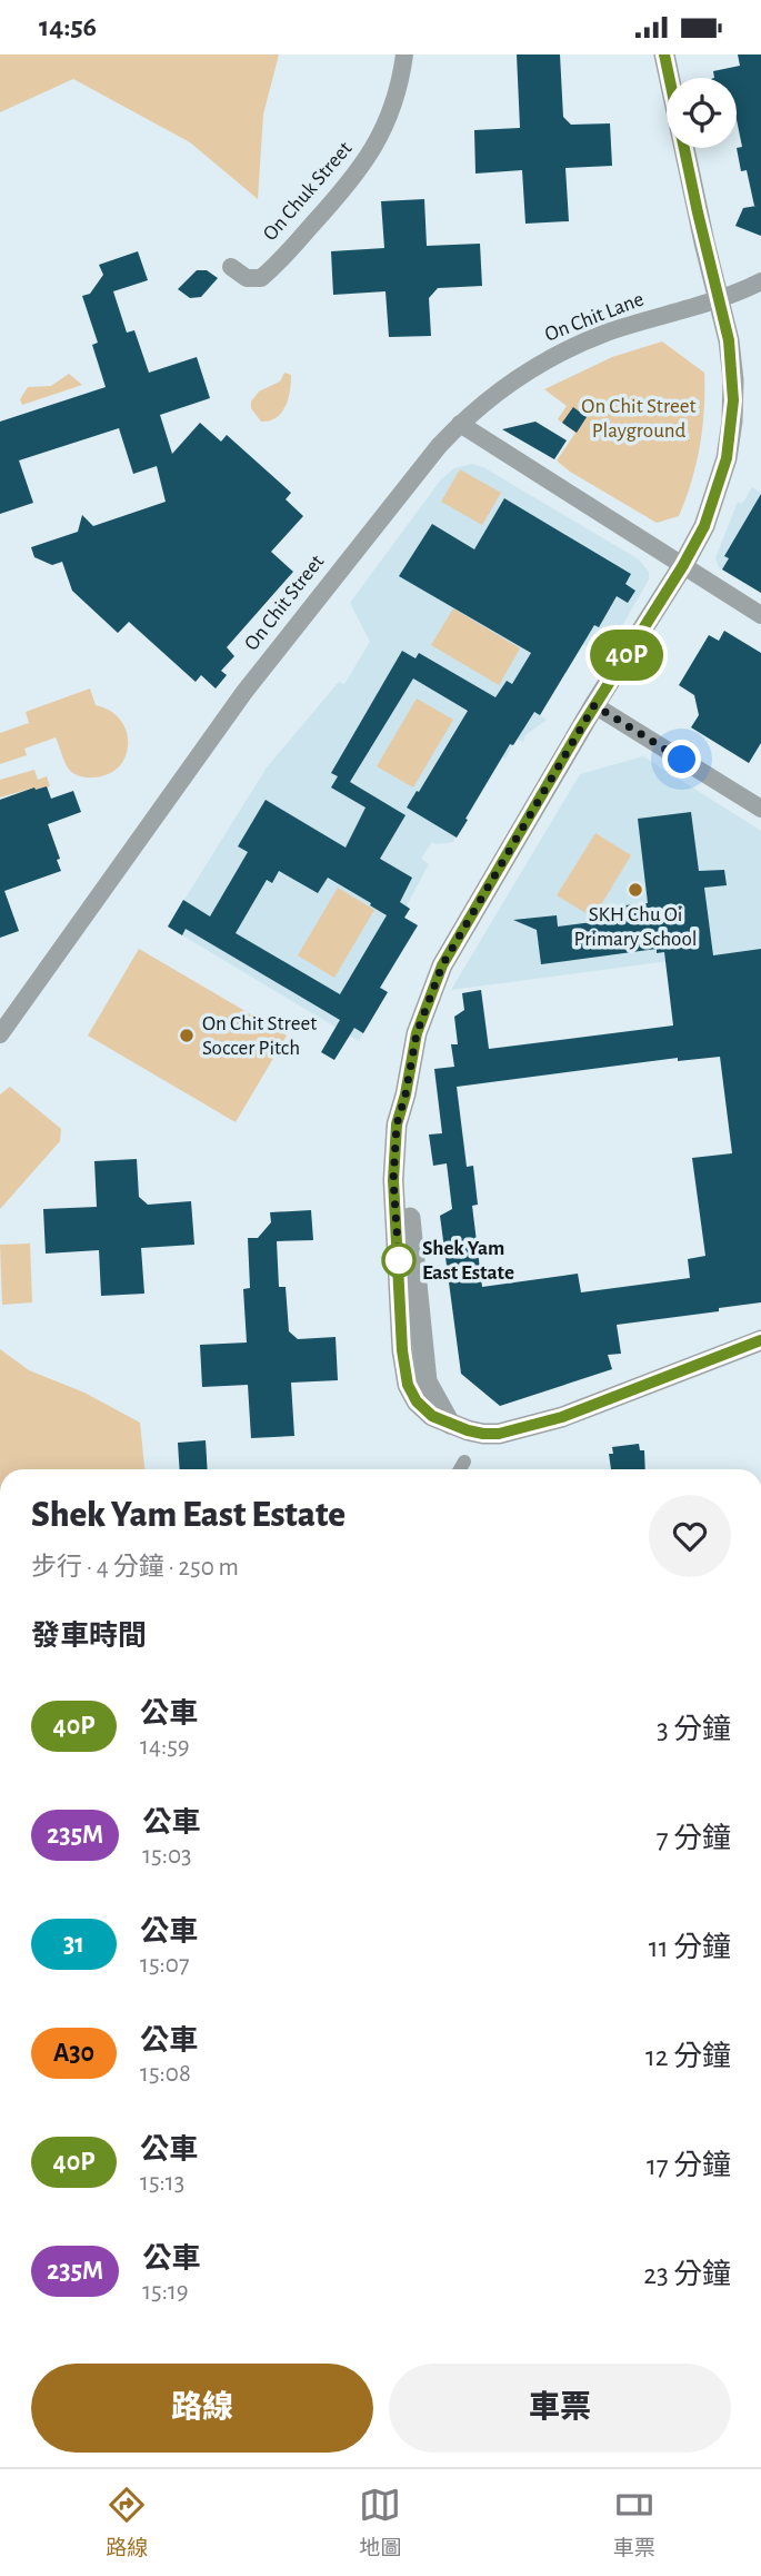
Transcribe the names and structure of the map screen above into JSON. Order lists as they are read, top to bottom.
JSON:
{
  "streets": {
    "street": ["On Chuk Street", "On Chit Lane", "On Chit Street"]
  },
  "crossings": [
    ["On Chit Lane", "On Chit Street"]
  ],
  "parks": ["On Chit Street Playground"],
  "places": ["SKH Chu Oi Primary School", "On Chit Street Soccer Pitch", "Shek Yam East Estate"],
  "lines": ["bus line 40P"],
  "page": {
    "status": "14:56",
    "on_map": "40P",
    "heading": [
      ["Shek Yam East Estate", "步行 · 4 分鐘 · 250 m"],
      "發車時間"
    ],
    "list": [
      {
        "mark": "40P",
        "name": "公車",
        "note": "14:59",
        "value": "3 分鐘"
      },
      {
        "mark": "235M",
        "name": "公車",
        "note": "15:03",
        "value": "7 分鐘"
      },
      {
        "mark": "31",
        "name": "公車",
        "note": "15:07",
        "value": "11 分鐘"
      },
      {
        "mark": "A30",
        "name": "公車",
        "note": "15:08",
        "value": "12 分鐘"
      },
      {
        "mark": "40P",
        "name": "公車",
        "note": "15:13",
        "value": "17 分鐘"
      },
      {
        "mark": "235M",
        "name": "公車",
        "note": "15:19",
        "value": "23 分鐘"
      }
    ],
    "buttons": ["路線", "車票"],
    "tabs": ["路線", "地圖", "車票"]
  }
}
